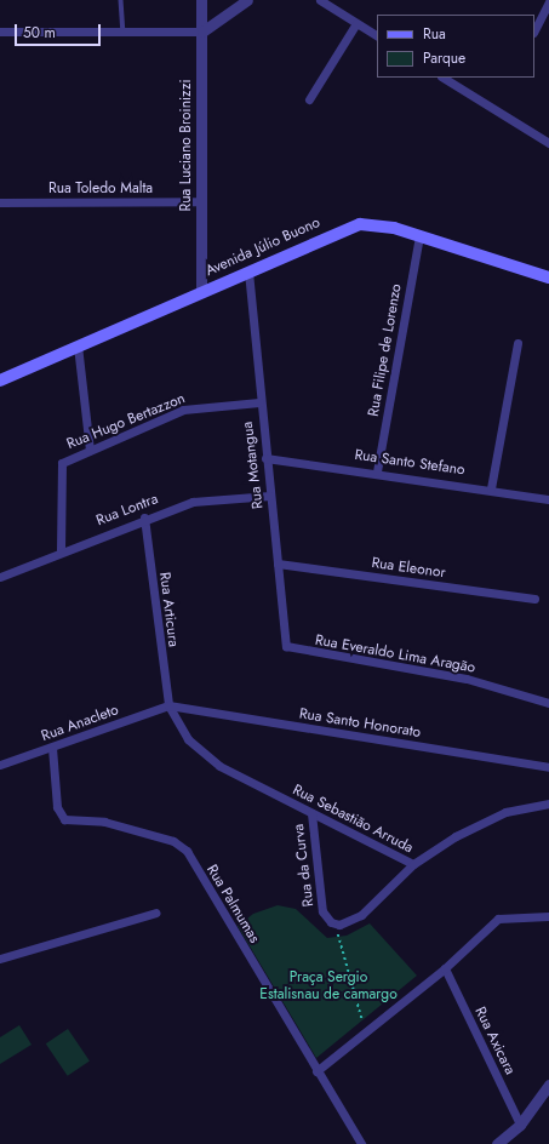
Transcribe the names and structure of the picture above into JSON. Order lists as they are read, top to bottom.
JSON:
{
  "streets": {
    "main road": ["Avenida Júlio Buono"],
    "street": [
      "Rua Luciano Broinizzi",
      "Rua Toledo Malta",
      "Rua Filipe de Lorenzo",
      "Rua Hugo Bertazzon",
      "Rua Santo Stefano",
      "Rua Motangua",
      "Rua Lontra",
      "Rua Eleonor",
      "Rua Articura",
      "Rua Everaldo Lima Aragão",
      "Rua Anacleto",
      "Rua Santo Honorato",
      "Rua Sebastião Arruda",
      "Rua da Curva",
      "Rua Palmumas",
      "Rua Axicara"
    ]
  },
  "crossings": [
    ["Rua Luciano Broinizzi", "Rua Toledo Malta"],
    ["Rua Luciano Broinizzi", "Avenida Júlio Buono"],
    ["Avenida Júlio Buono", "Rua Filipe de Lorenzo"],
    ["Avenida Júlio Buono", "Rua Motangua"],
    ["Rua Filipe de Lorenzo", "Rua Santo Stefano"],
    ["Rua Hugo Bertazzon", "Rua Motangua"],
    ["Rua Hugo Bertazzon", "Rua Lontra"],
    ["Rua Santo Stefano", "Rua Motangua"],
    ["Rua Motangua", "Rua Lontra"],
    ["Rua Motangua", "Rua Eleonor"],
    ["Rua Motangua", "Rua Everaldo Lima Aragão"],
    ["Rua Lontra", "Rua Articura"],
    ["Rua Articura", "Rua Anacleto"],
    ["Rua Articura", "Rua Santo Honorato"],
    ["Rua Articura", "Rua Sebastião Arruda"],
    ["Rua Anacleto", "Rua Santo Honorato"],
    ["Rua Anacleto", "Rua Sebastião Arruda"],
    ["Rua Anacleto", "Rua Palmumas"],
    ["Rua Santo Honorato", "Rua Sebastião Arruda"],
    ["Rua Sebastião Arruda", "Rua da Curva"]
  ],
  "parks": ["Praça Sergio Estalisnau de camargo"],
  "legend": ["Rua", "Parque"],
  "scale_bar": "50 m"
}
